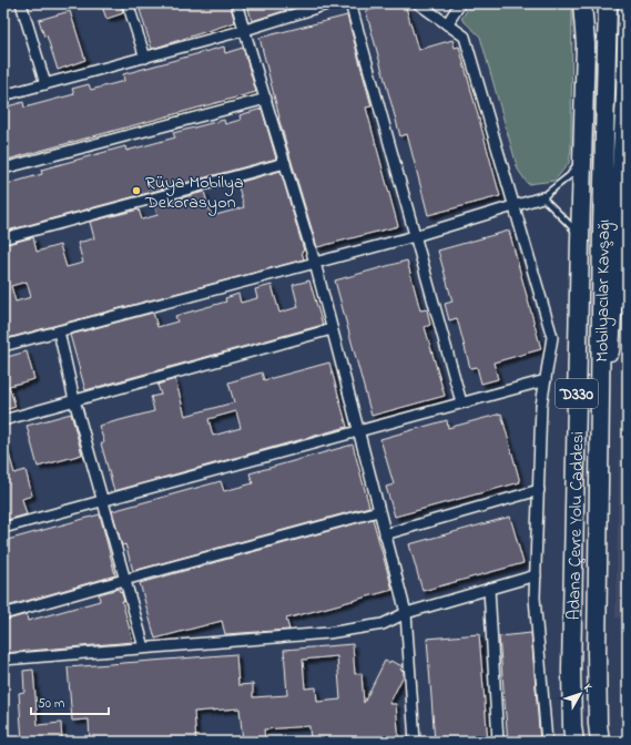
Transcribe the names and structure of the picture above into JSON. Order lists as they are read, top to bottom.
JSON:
{
  "streets": {
    "highway": ["Mobilyacılar Kavşağı", "D330", "Adana Çevre Yolu Caddesi"]
  },
  "crossings": [
    ["Mobilyacılar Kavşağı", "Adana Çevre Yolu Caddesi"],
    ["D330", "Adana Çevre Yolu Caddesi"]
  ],
  "places": ["Rüya Mobilya Dekorasyon"],
  "scale_bar": "50 m",
  "north": "top right"
}
